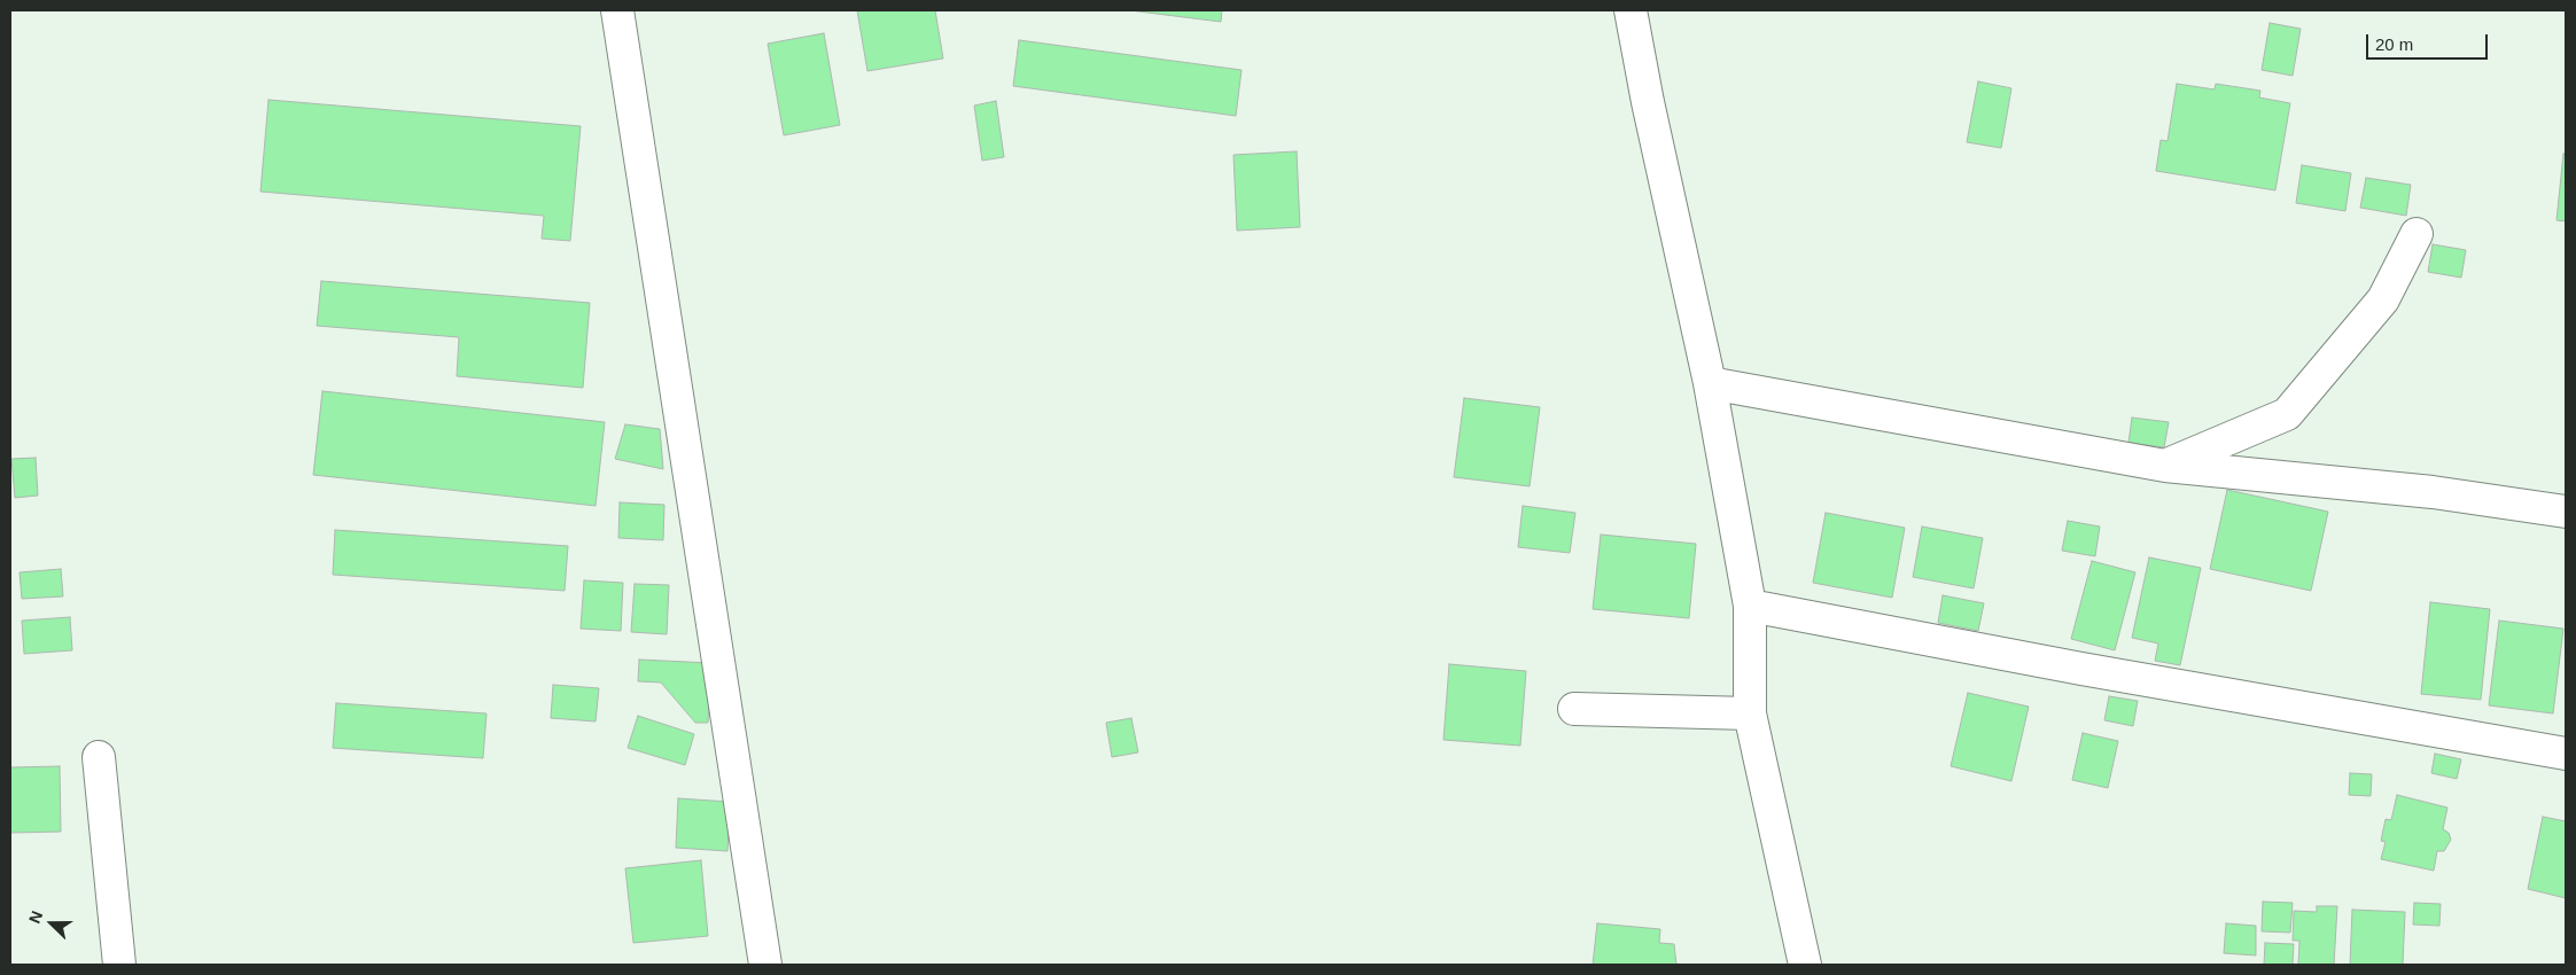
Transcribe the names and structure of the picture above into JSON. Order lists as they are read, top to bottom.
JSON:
{
  "scale_bar": "20 m",
  "north": "left"
}
